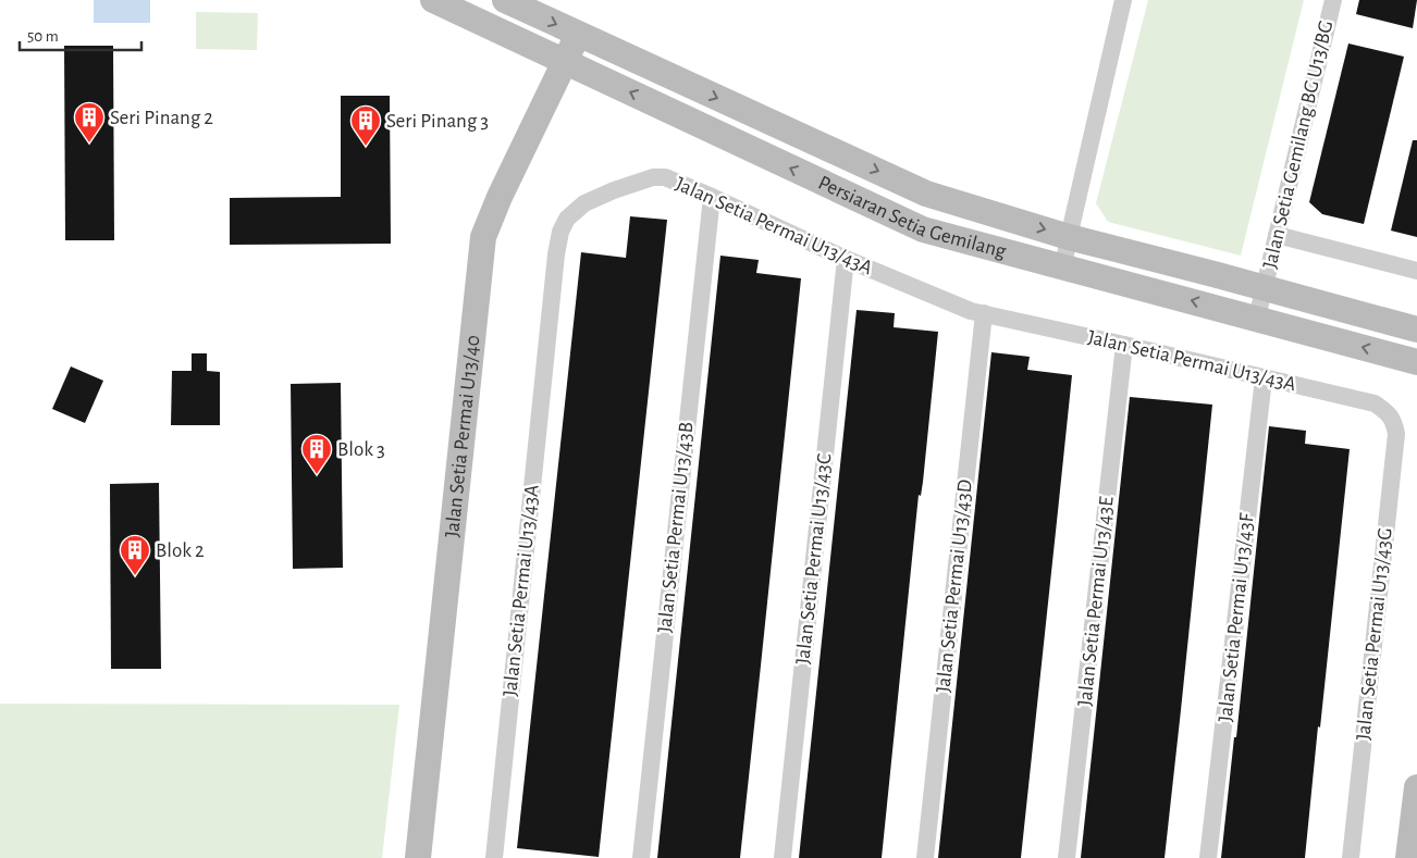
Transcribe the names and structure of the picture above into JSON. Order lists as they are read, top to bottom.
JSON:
{
  "streets": {
    "street": [
      "Jalan Setia Gemilang BG U13/BG",
      "Persiaran Setia Gemilang",
      "Jalan Setia Permai U13/43A",
      "Jalan Setia Permai U13/40",
      "Jalan Setia Permai U13/43B",
      "Jalan Setia Permai U13/43C",
      "Jalan Setia Permai U13/43D",
      "Jalan Setia Permai U13/43E",
      "Jalan Setia Permai U13/43F",
      "Jalan Setia Permai U13/43G"
    ]
  },
  "crossings": [
    ["Jalan Setia Gemilang BG U13/BG", "Persiaran Setia Gemilang"],
    ["Persiaran Setia Gemilang", "Jalan Setia Permai U13/40"],
    ["Jalan Setia Permai U13/43A", "Jalan Setia Permai U13/43B"],
    ["Jalan Setia Permai U13/43A", "Jalan Setia Permai U13/43C"],
    ["Jalan Setia Permai U13/43A", "Jalan Setia Permai U13/43D"],
    ["Jalan Setia Permai U13/43A", "Jalan Setia Permai U13/43E"],
    ["Jalan Setia Permai U13/43A", "Jalan Setia Permai U13/43F"],
    ["Jalan Setia Permai U13/43A", "Jalan Setia Permai U13/43G"]
  ],
  "places": {
    "building": [
      "Seri Pinang 2",
      "Seri Pinang 3",
      "Blok 3",
      "Blok 2"
    ]
  },
  "scale_bar": "50 m"
}
